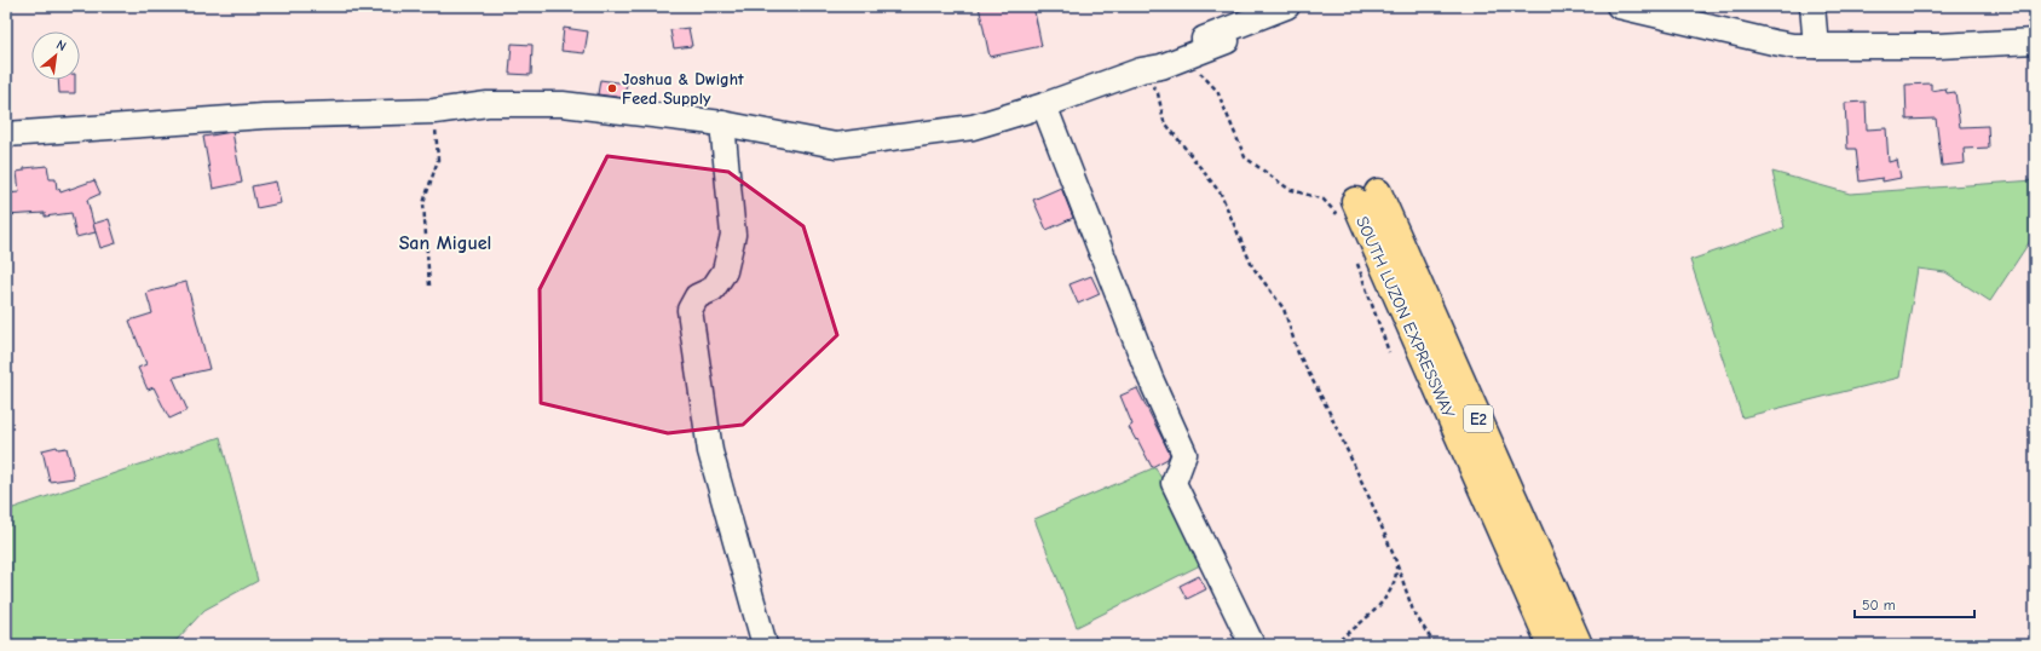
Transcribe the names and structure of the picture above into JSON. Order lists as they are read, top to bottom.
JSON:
{
  "streets": {
    "highway": ["SOUTH LUZON EXPRESSWAY", "E2"]
  },
  "districts": ["San Miguel"],
  "places": ["Joshua & Dwight Feed Supply"],
  "scale_bar": "50 m",
  "north": "top right"
}
